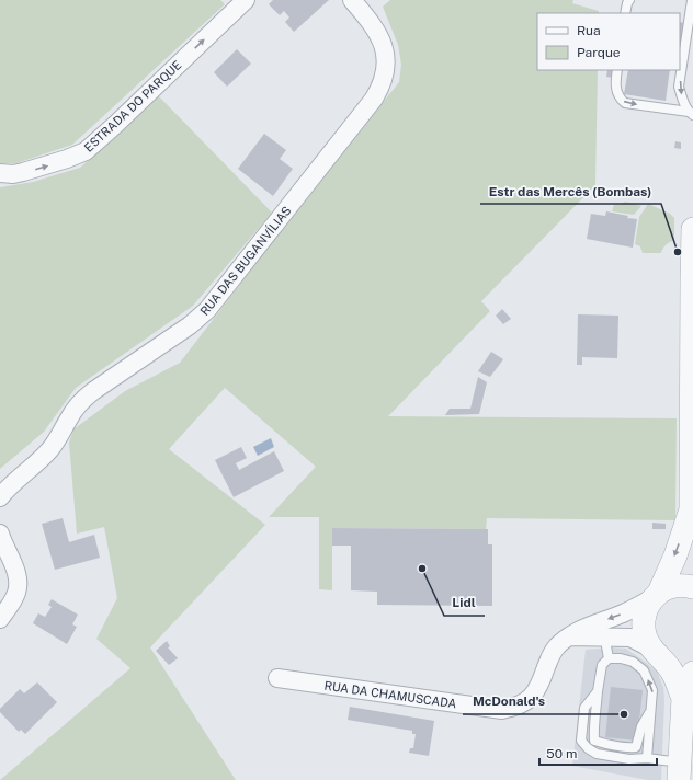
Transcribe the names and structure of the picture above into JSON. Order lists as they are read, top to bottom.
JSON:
{
  "streets": {
    "street": ["ESTRADA DO PARQUE", "RUA DAS BUGANVÍLIAS", "RUA DA CHAMUSCADA"]
  },
  "one_way": ["ESTRADA DO PARQUE"],
  "places": ["Estr das Mercês (Bombas)", "Lidl", "McDonald's"],
  "legend": ["Rua", "Parque"],
  "scale_bar": "50 m"
}
